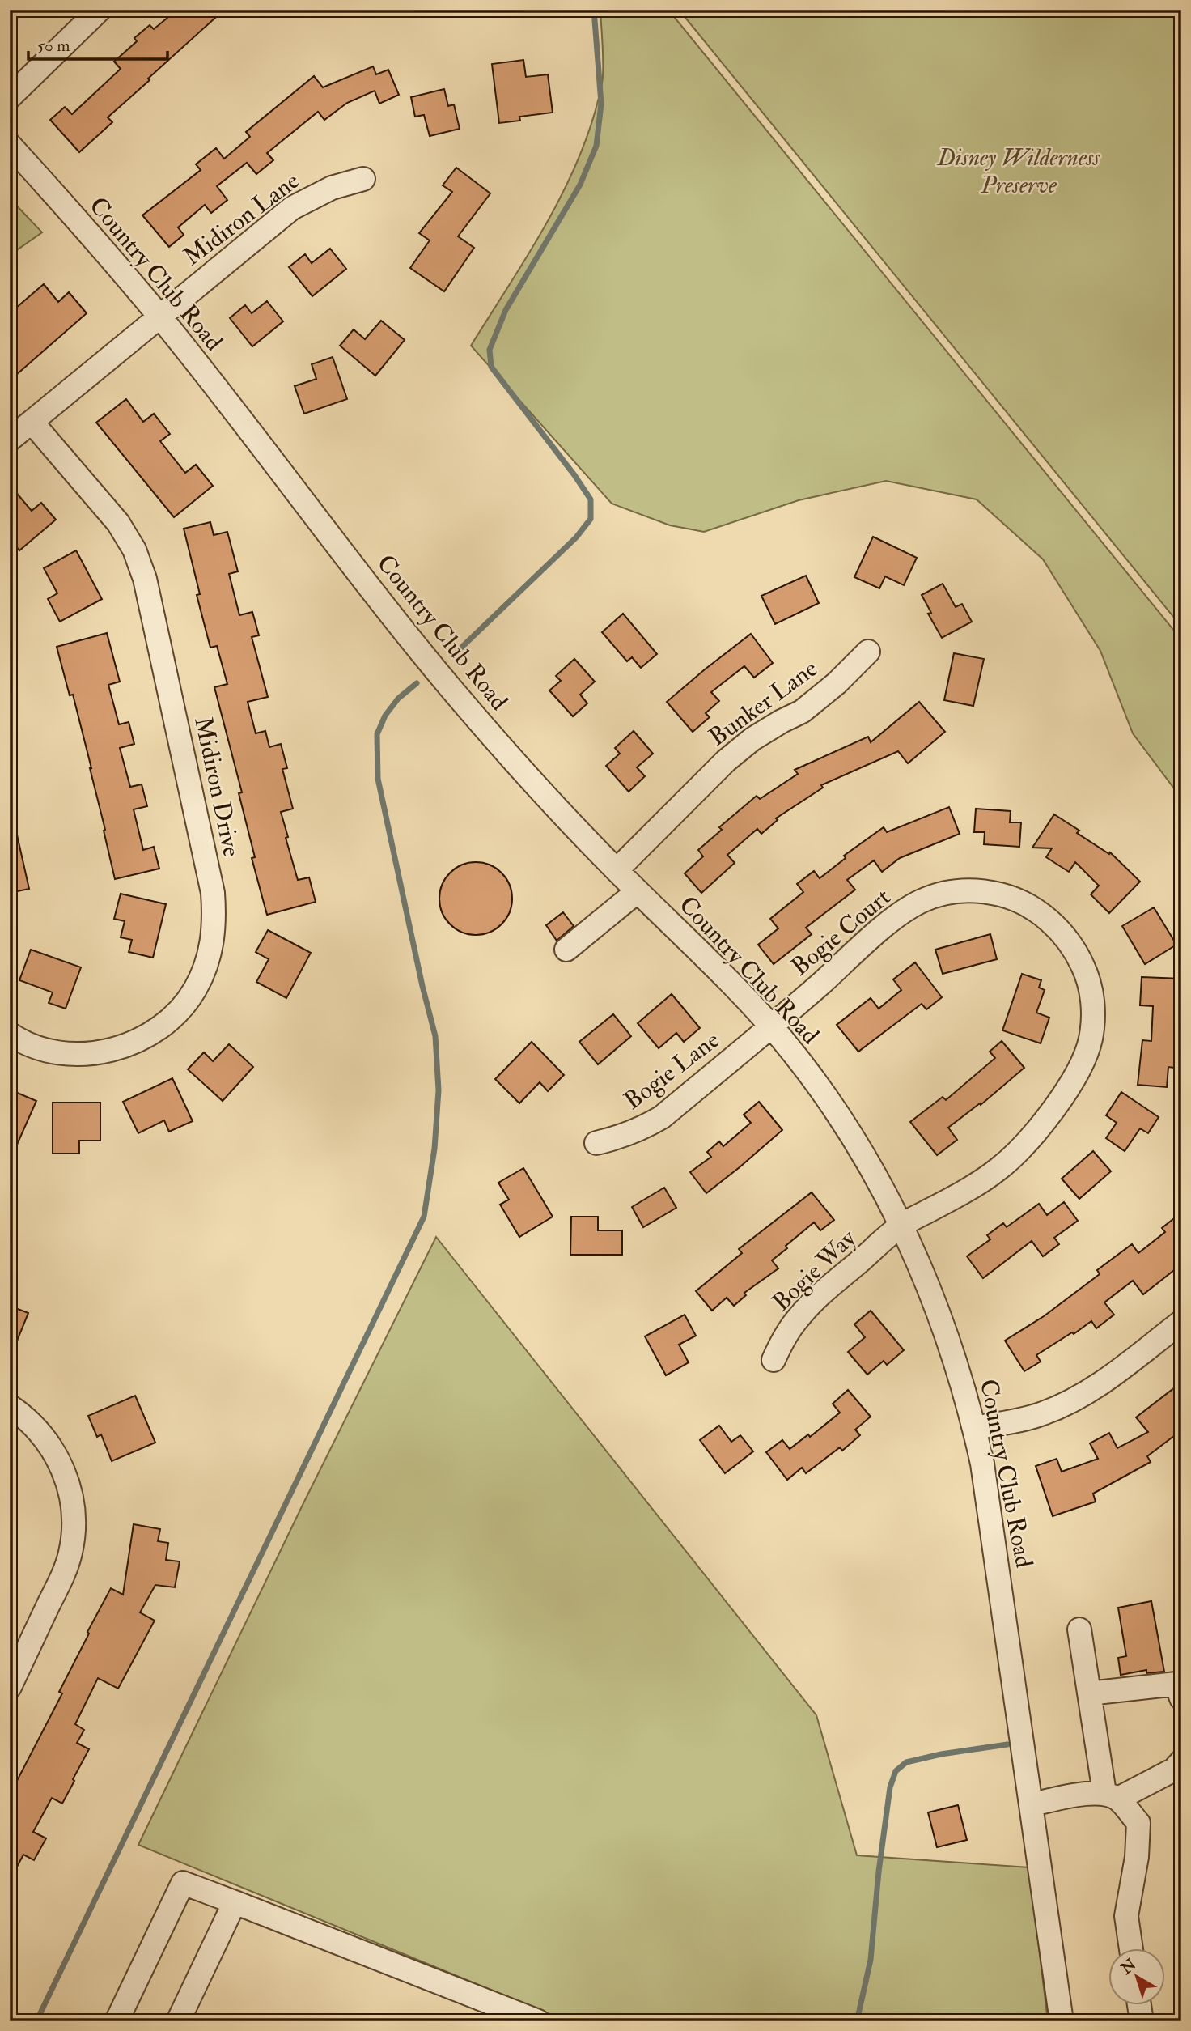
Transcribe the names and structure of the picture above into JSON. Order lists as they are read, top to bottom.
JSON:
{
  "streets": {
    "street": [
      "Midiron Lane",
      "Country Club Road",
      "Bunker Lane",
      "Midiron Drive",
      "Bogie Court",
      "Bogie Lane",
      "Bogie Way"
    ]
  },
  "crossings": [
    ["Midiron Lane", "Country Club Road"],
    ["Country Club Road", "Bunker Lane"],
    ["Country Club Road", "Bogie Court"],
    ["Country Club Road", "Bogie Lane"],
    ["Country Club Road", "Bogie Way"],
    ["Bogie Court", "Bogie Lane"],
    ["Bogie Court", "Bogie Way"]
  ],
  "parks": ["Disney Wilderness Preserve"],
  "scale_bar": "50 m",
  "north": "top left"
}
